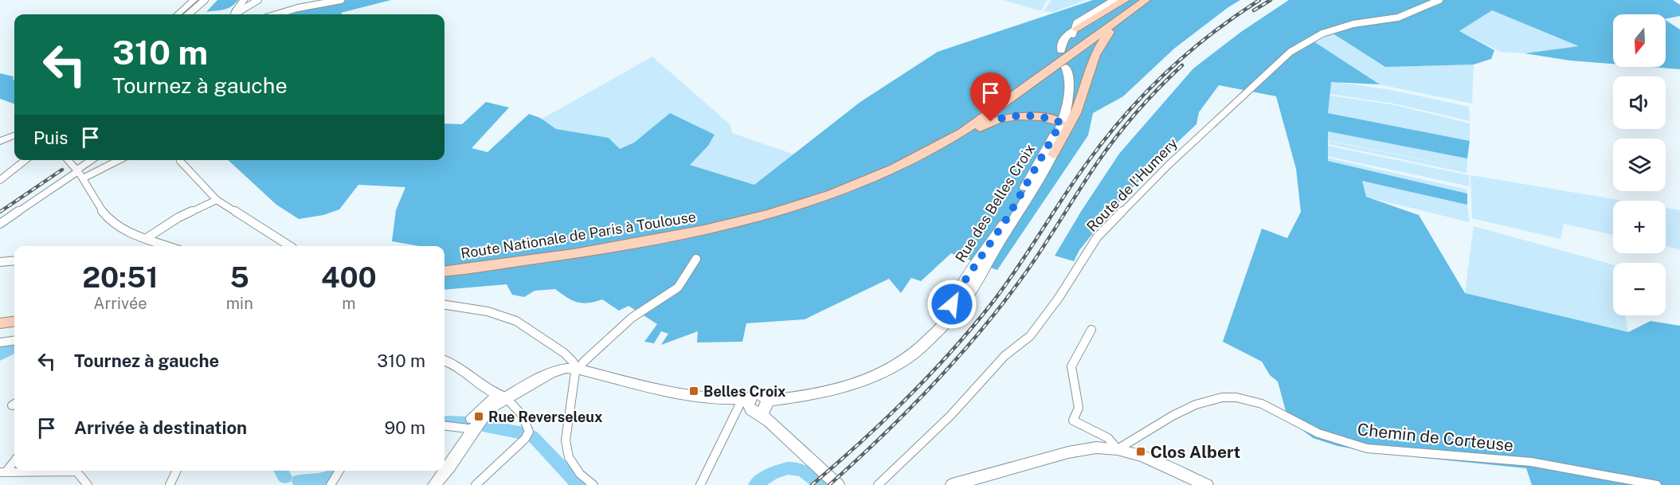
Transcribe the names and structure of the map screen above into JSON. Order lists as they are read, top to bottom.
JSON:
{
  "streets": {
    "main road": ["Rue des Belles Croix", "Route Nationale de Paris à Toulouse"],
    "street": ["Route de l'Humery", "Chemin de Corteuse"]
  },
  "places": {
    "transit": ["Belles Croix", "Rue Reverseleux", "Clos Albert"]
  },
  "north": "bottom",
  "page": {
    "map_buttons": ["+", "−"],
    "turn": ["310 m", "Tournez à gauche"],
    "then": "Puis",
    "eta": [
      "20:51",
      "Arrivée",
      "5",
      "min",
      "400",
      "m"
    ],
    "list": [
      {
        "name": "Tournez à gauche",
        "value": "310 m"
      },
      {
        "name": "Arrivée à destination",
        "value": "90 m"
      }
    ]
  }
}
